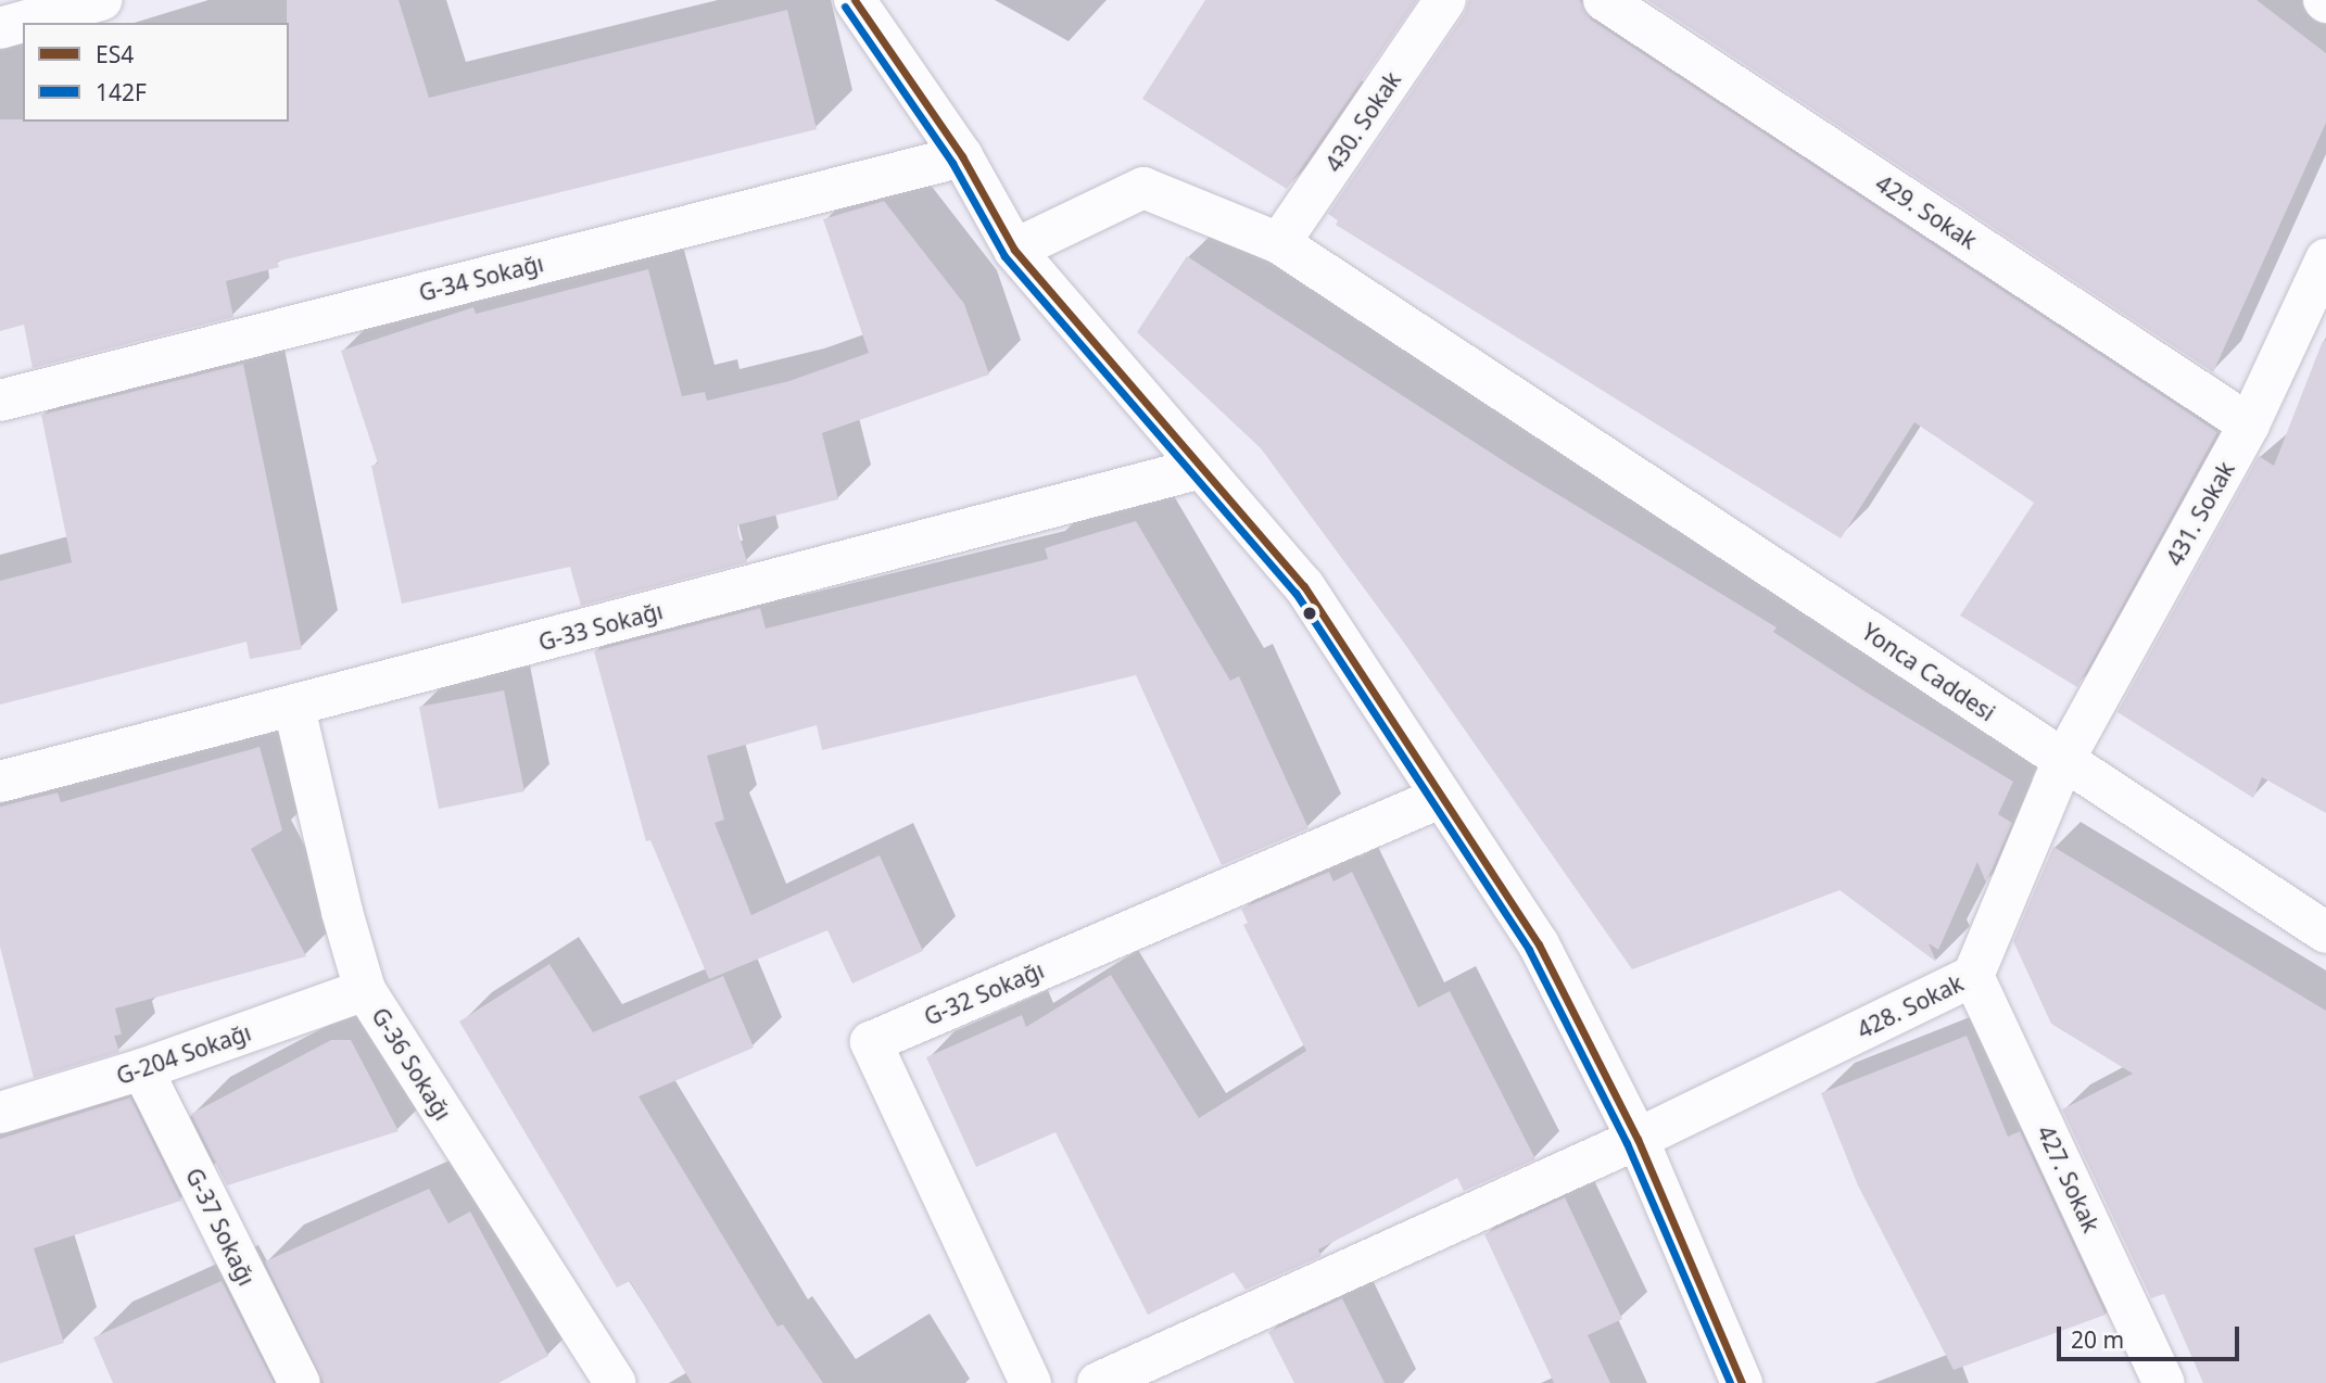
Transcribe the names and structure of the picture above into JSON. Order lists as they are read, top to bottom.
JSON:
{
  "streets": {
    "street": [
      "430. Sokak",
      "429. Sokak",
      "G-34 Sokağı",
      "431. Sokak",
      "G-33 Sokağı",
      "Yonca Caddesi",
      "G-32 Sokağı",
      "428. Sokak",
      "G-204 Sokağı",
      "G-36 Sokağı",
      "427. Sokak",
      "G-37 Sokağı"
    ]
  },
  "crossings": [
    ["430. Sokak", "Yonca Caddesi"],
    ["429. Sokak", "431. Sokak"],
    ["431. Sokak", "Yonca Caddesi"],
    ["431. Sokak", "428. Sokak"],
    ["G-33 Sokağı", "G-36 Sokağı"],
    ["Yonca Caddesi", "428. Sokak"],
    ["428. Sokak", "427. Sokak"],
    ["G-204 Sokağı", "G-36 Sokağı"],
    ["G-204 Sokağı", "G-37 Sokağı"]
  ],
  "lines": ["transit line ES4", "transit line 142F"],
  "legend": ["ES4", "142F"],
  "scale_bar": "20 m"
}
